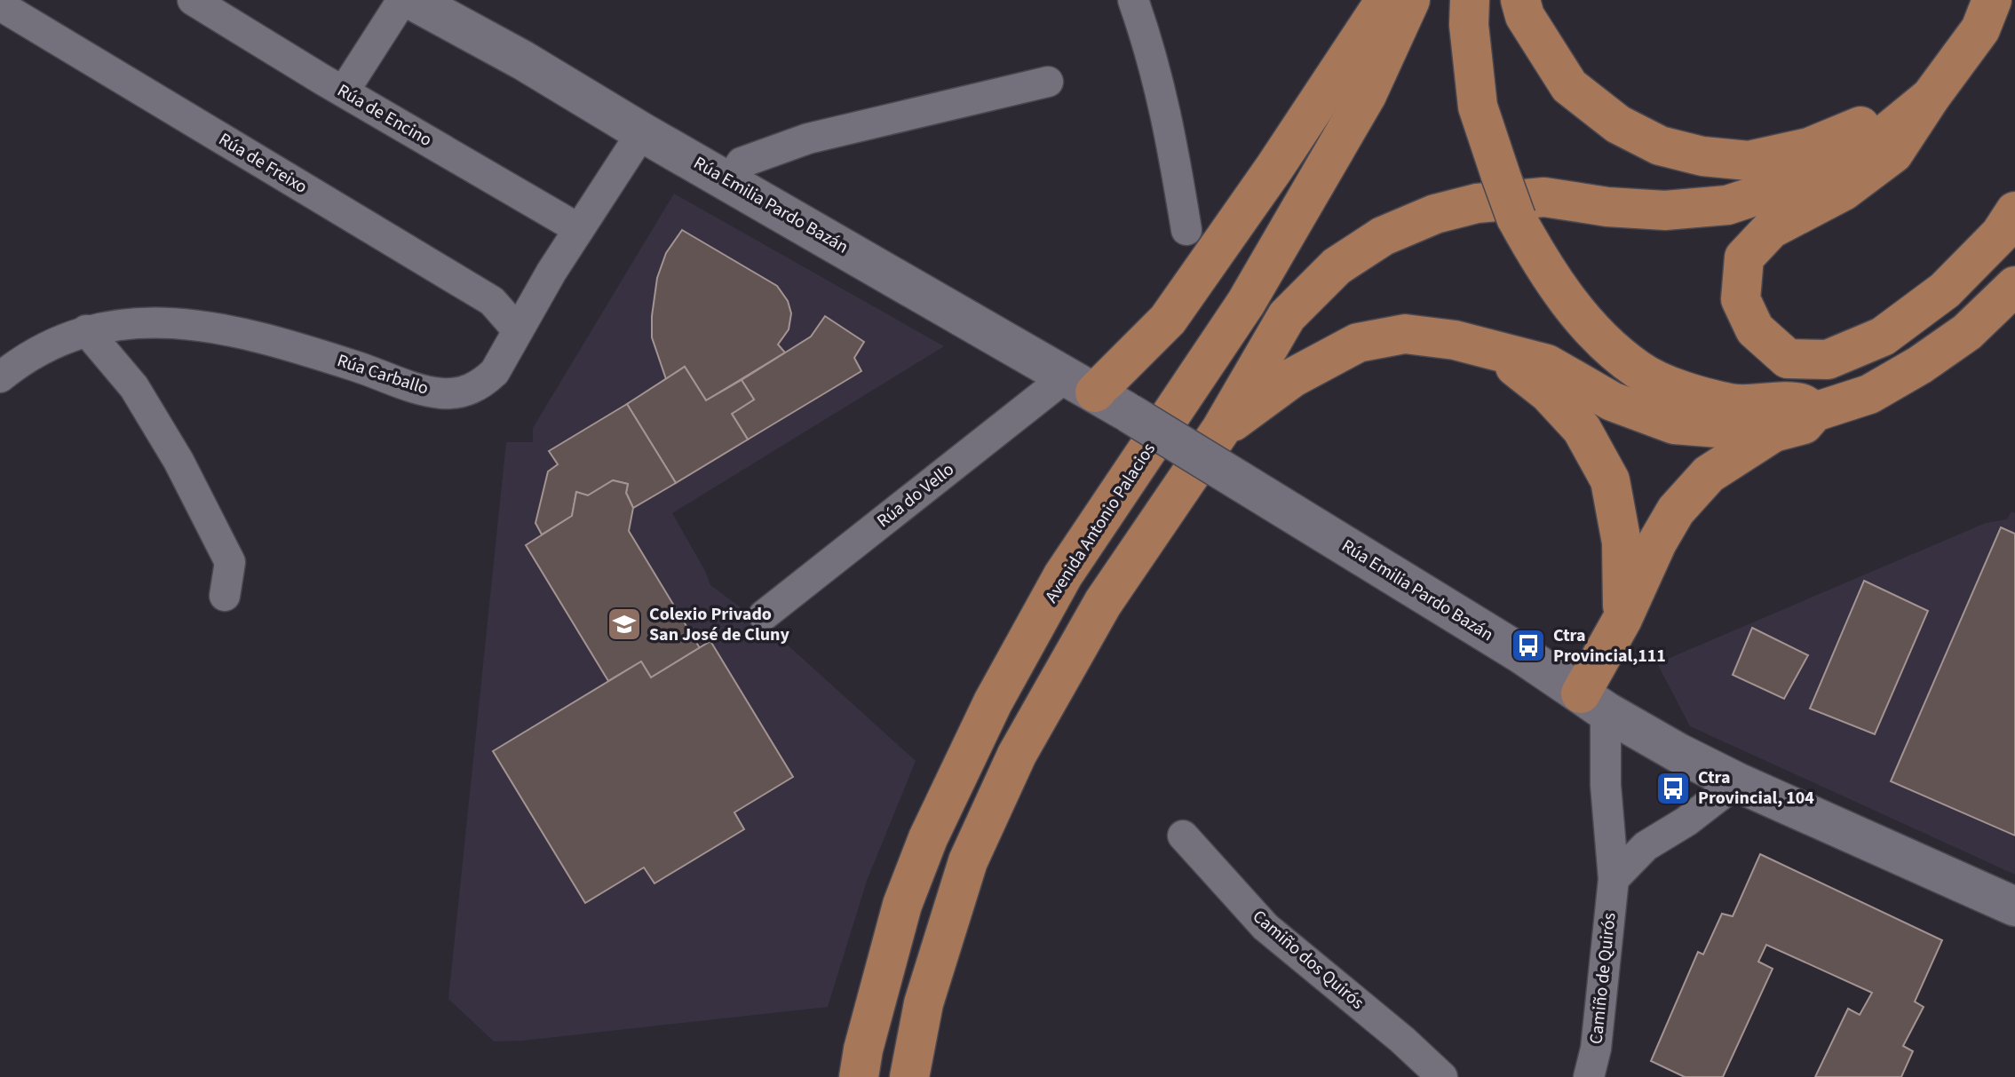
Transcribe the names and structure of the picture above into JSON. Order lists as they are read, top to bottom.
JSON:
{
  "streets": {
    "main road": ["Avenida Antonio Palacios"],
    "street": [
      "Rúa de Encino",
      "Rúa de Freixo",
      "Rúa Emilia Pardo Bazán",
      "Rúa Carballo",
      "Rúa do Vello",
      "Camiño dos Quirós",
      "Camiño de Quirós"
    ]
  },
  "crossings": [
    ["Rúa de Encino", "Rúa Carballo"],
    ["Rúa de Freixo", "Rúa Carballo"],
    ["Rúa Emilia Pardo Bazán", "Rúa Carballo"],
    ["Rúa Emilia Pardo Bazán", "Rúa do Vello"],
    ["Rúa Emilia Pardo Bazán", "Camiño de Quirós"]
  ],
  "places": {
    "school or university": ["Colexio Privado San José de Cluny"],
    "bus stop": ["Ctra Provincial,111", "Ctra Provincial, 104"]
  }
}
